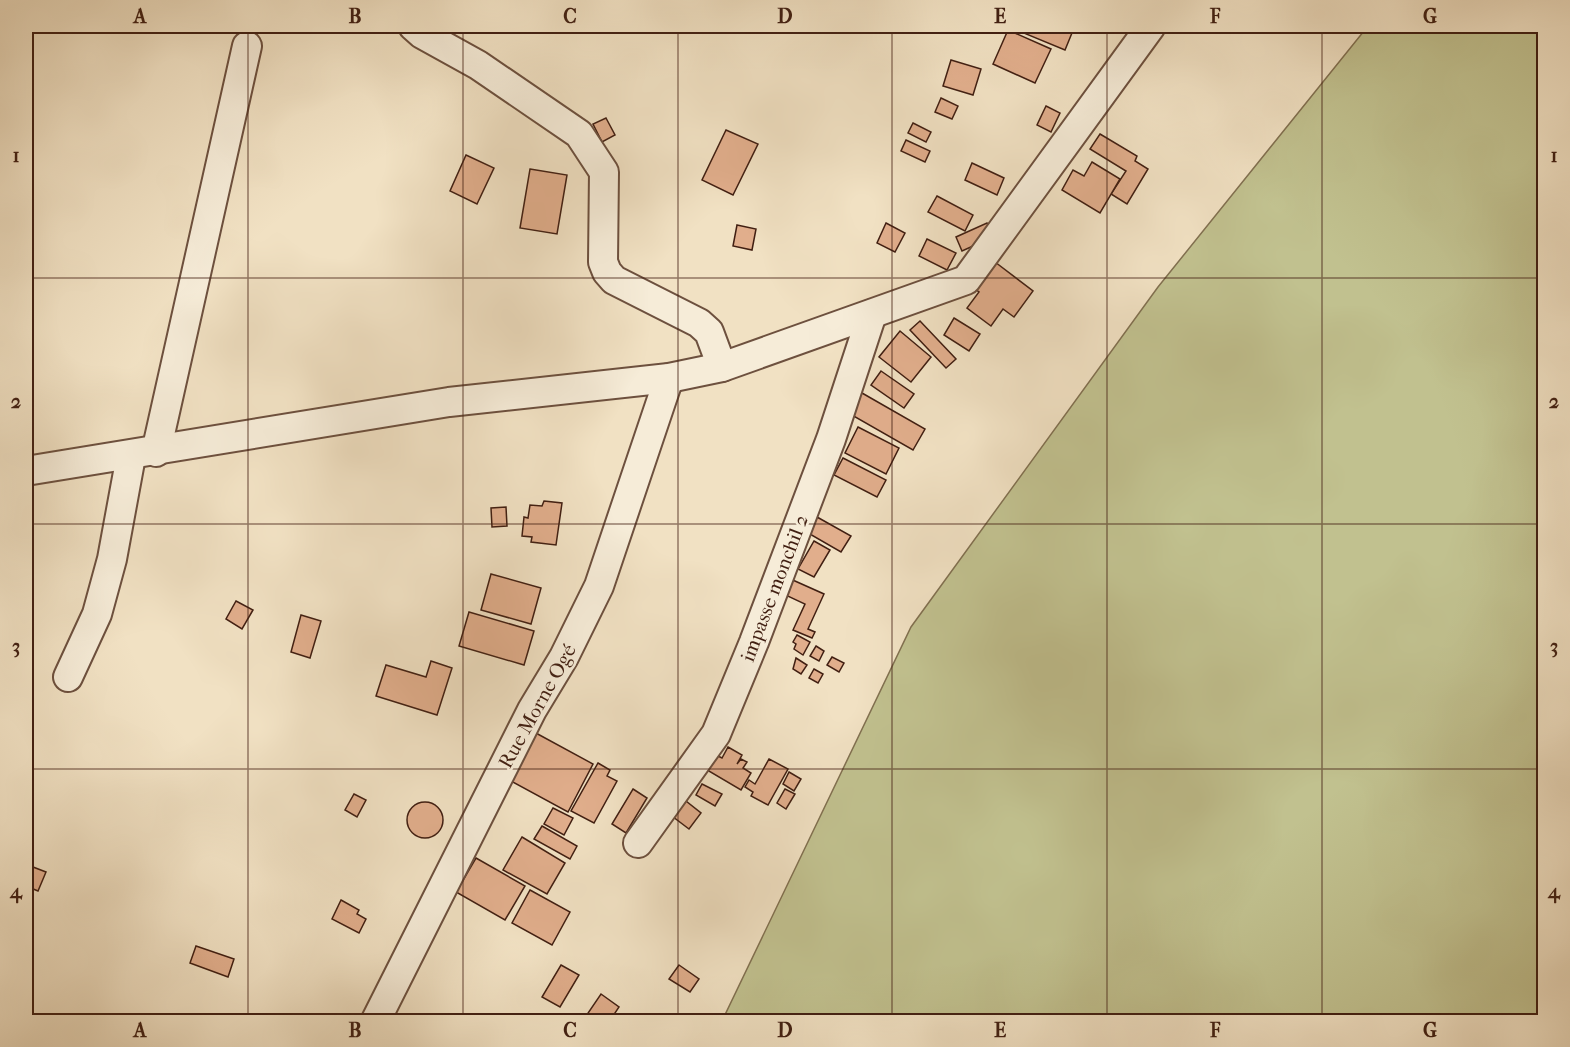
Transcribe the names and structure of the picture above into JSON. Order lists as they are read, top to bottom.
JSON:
{
  "streets": {
    "street": ["impasse monchil 2", "Rue Morne Ogé"]
  },
  "grid": {
    "columns": [
      "A",
      "B",
      "C",
      "D",
      "E",
      "F",
      "G"
    ],
    "rows": [
      "1",
      "2",
      "3",
      "4"
    ]
  }
}
